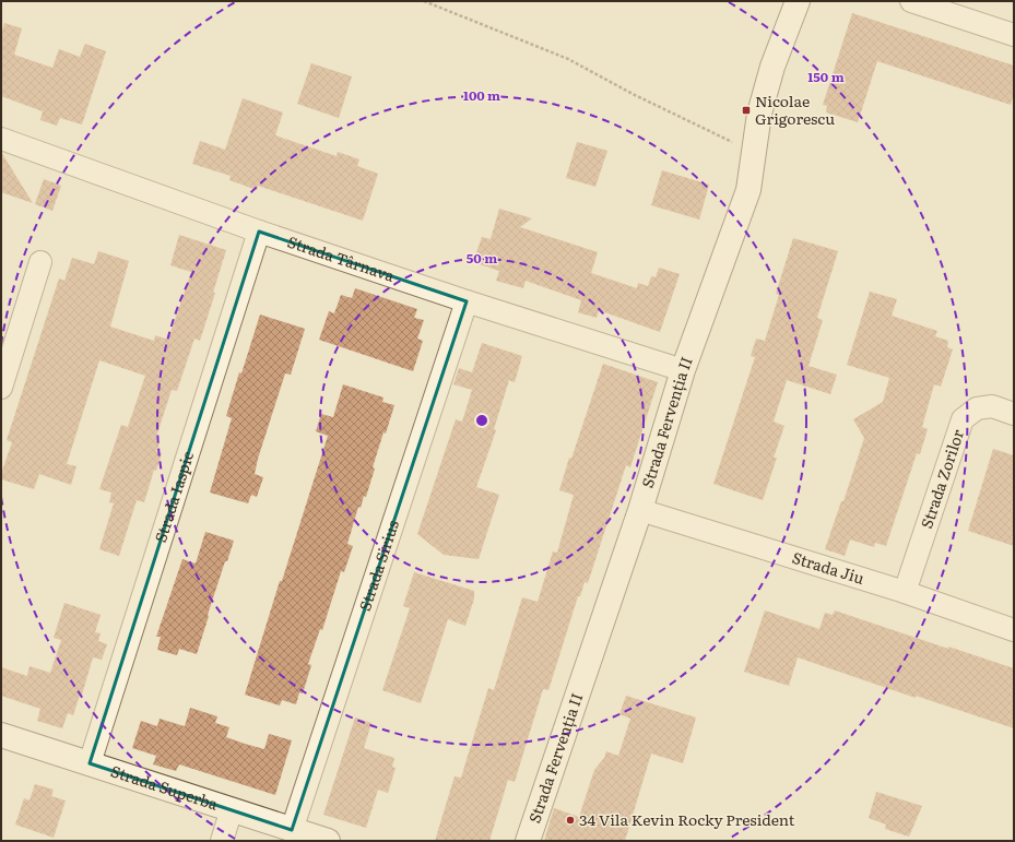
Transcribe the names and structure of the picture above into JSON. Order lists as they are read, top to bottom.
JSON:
{
  "streets": {
    "street": [
      "Strada Târnava",
      "Strada Fervenția II",
      "Strada Zorilor",
      "Strada Iaspic",
      "Strada Sirius",
      "Strada Jiu",
      "Strada Superba"
    ]
  },
  "crossings": [
    ["Strada Târnava", "Strada Fervenția II"],
    ["Strada Târnava", "Strada Iaspic"],
    ["Strada Târnava", "Strada Sirius"],
    ["Strada Fervenția II", "Strada Jiu"],
    ["Strada Zorilor", "Strada Jiu"],
    ["Strada Iaspic", "Strada Superba"],
    ["Strada Sirius", "Strada Superba"]
  ],
  "places": {
    "transit": ["Nicolae Grigorescu"],
    "other": ["34 Vila Kevin Rocky President"]
  },
  "rings": ["150 m", "100 m", "50 m"]
}
